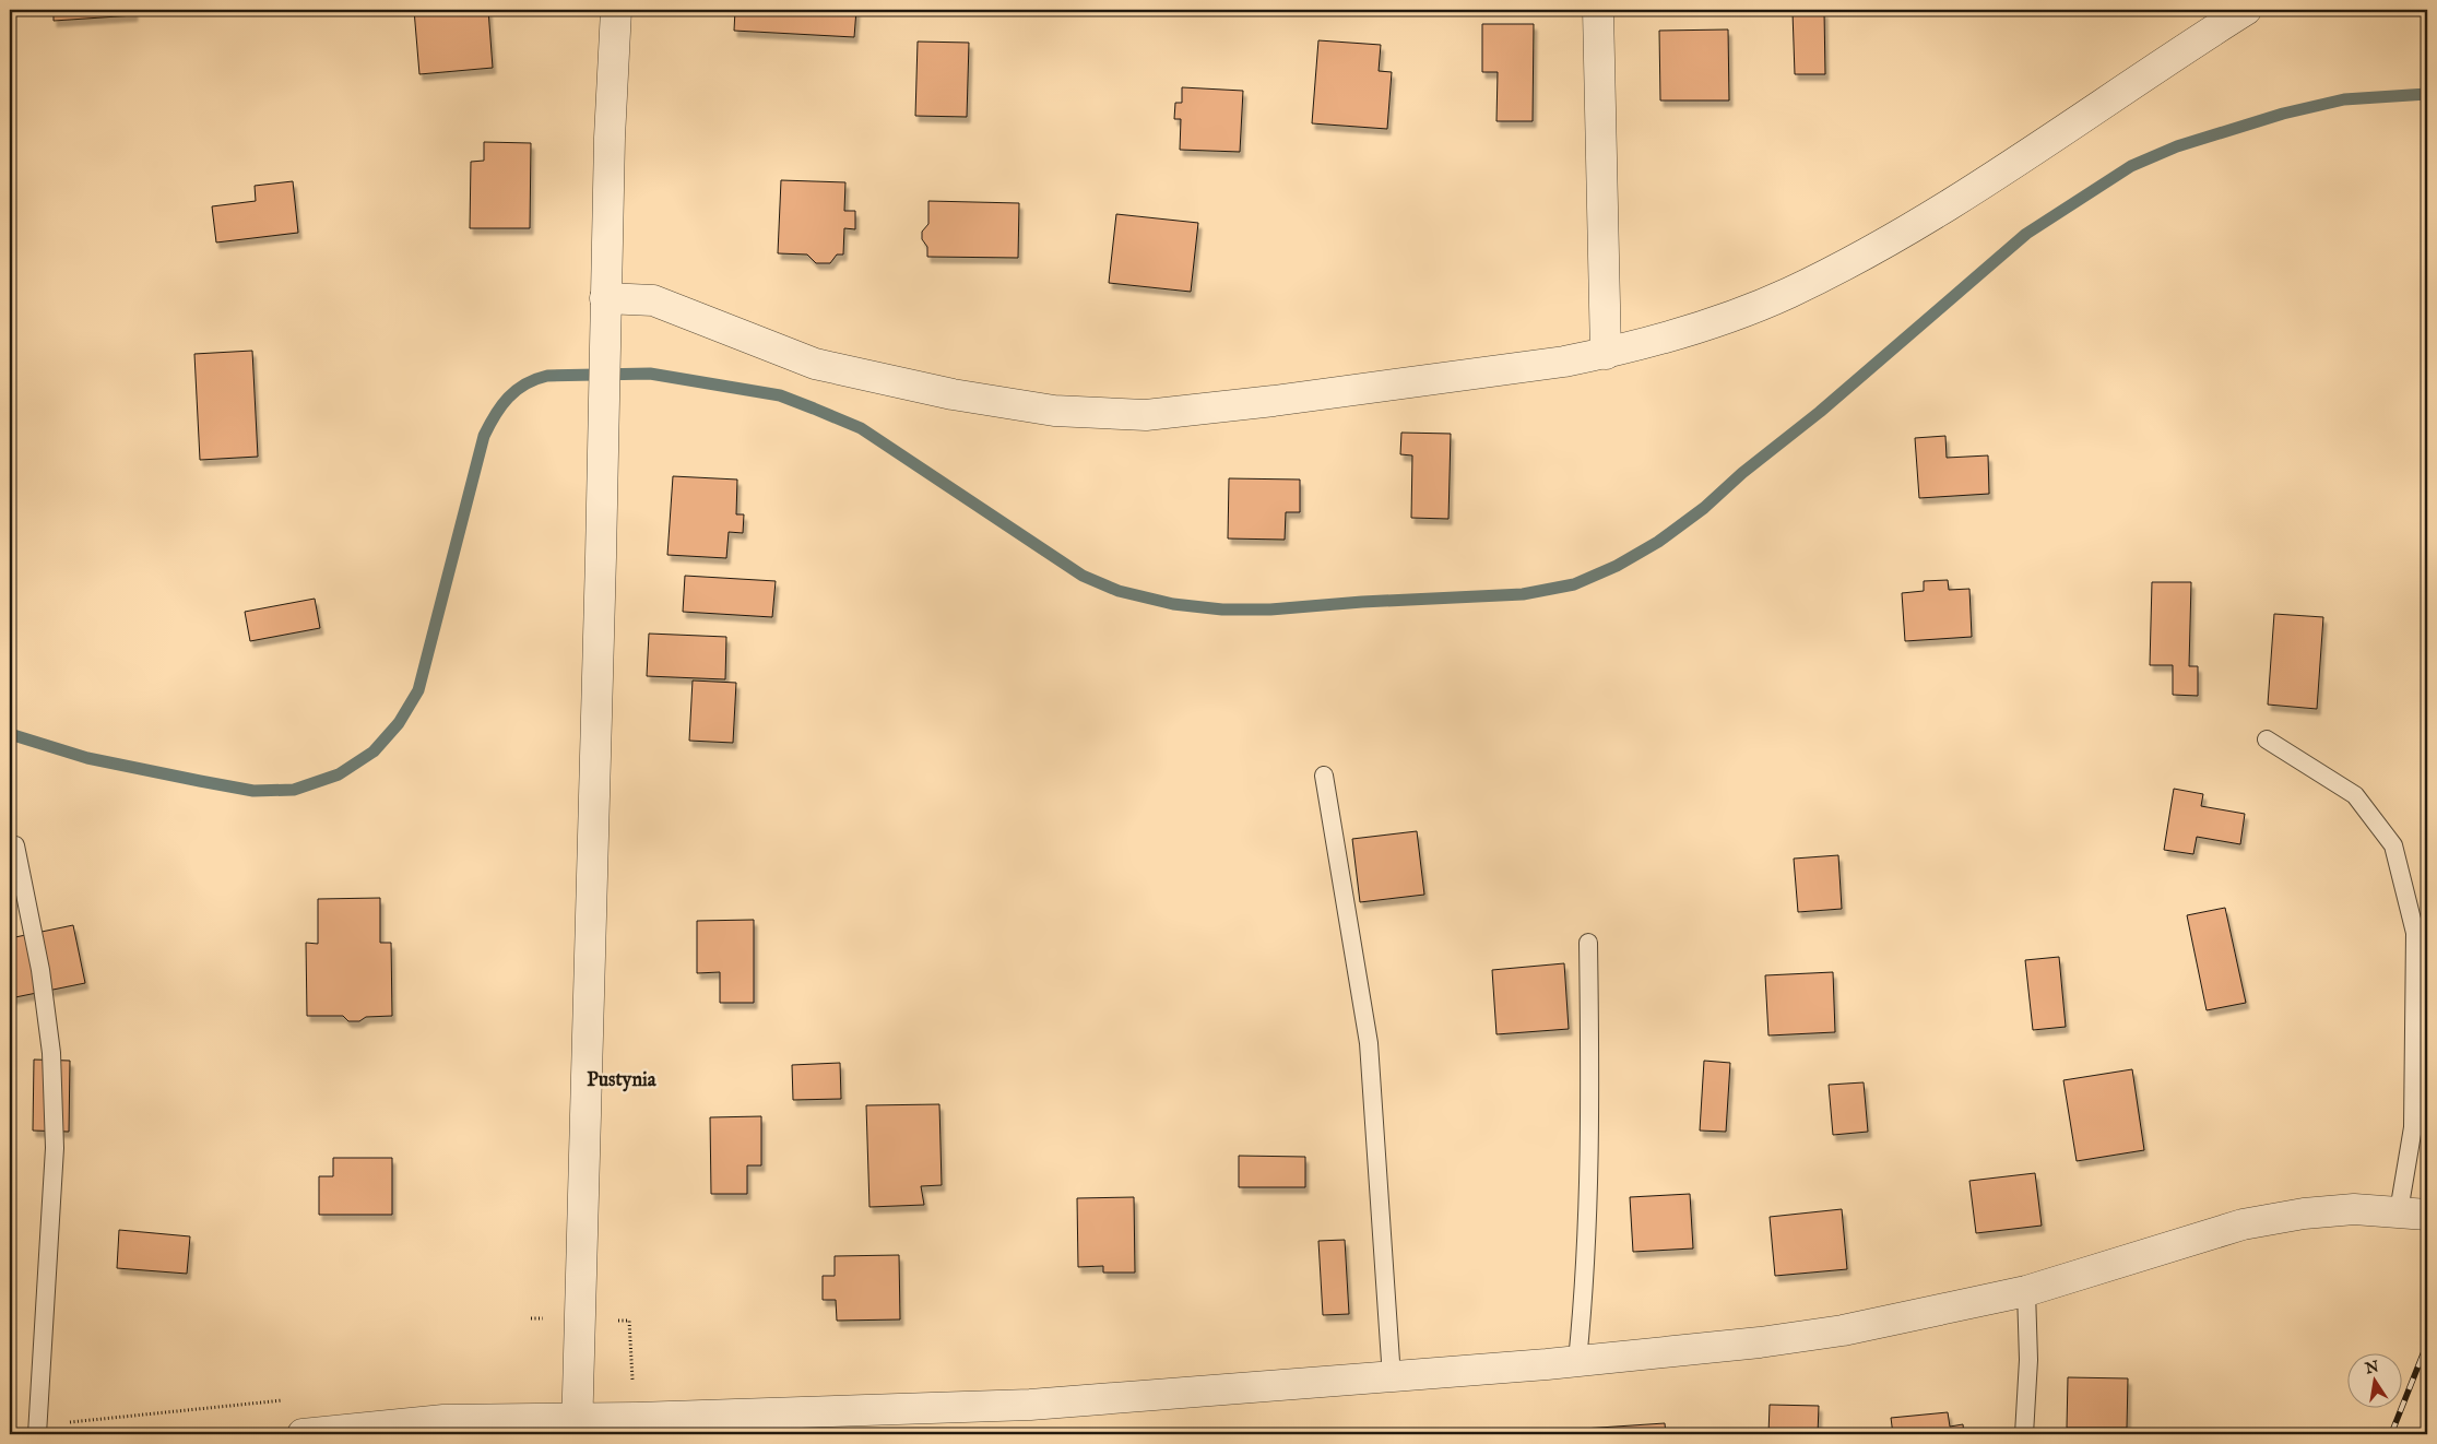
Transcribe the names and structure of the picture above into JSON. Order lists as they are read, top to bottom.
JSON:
{
  "districts": ["Pustynia"],
  "north": "top"
}
